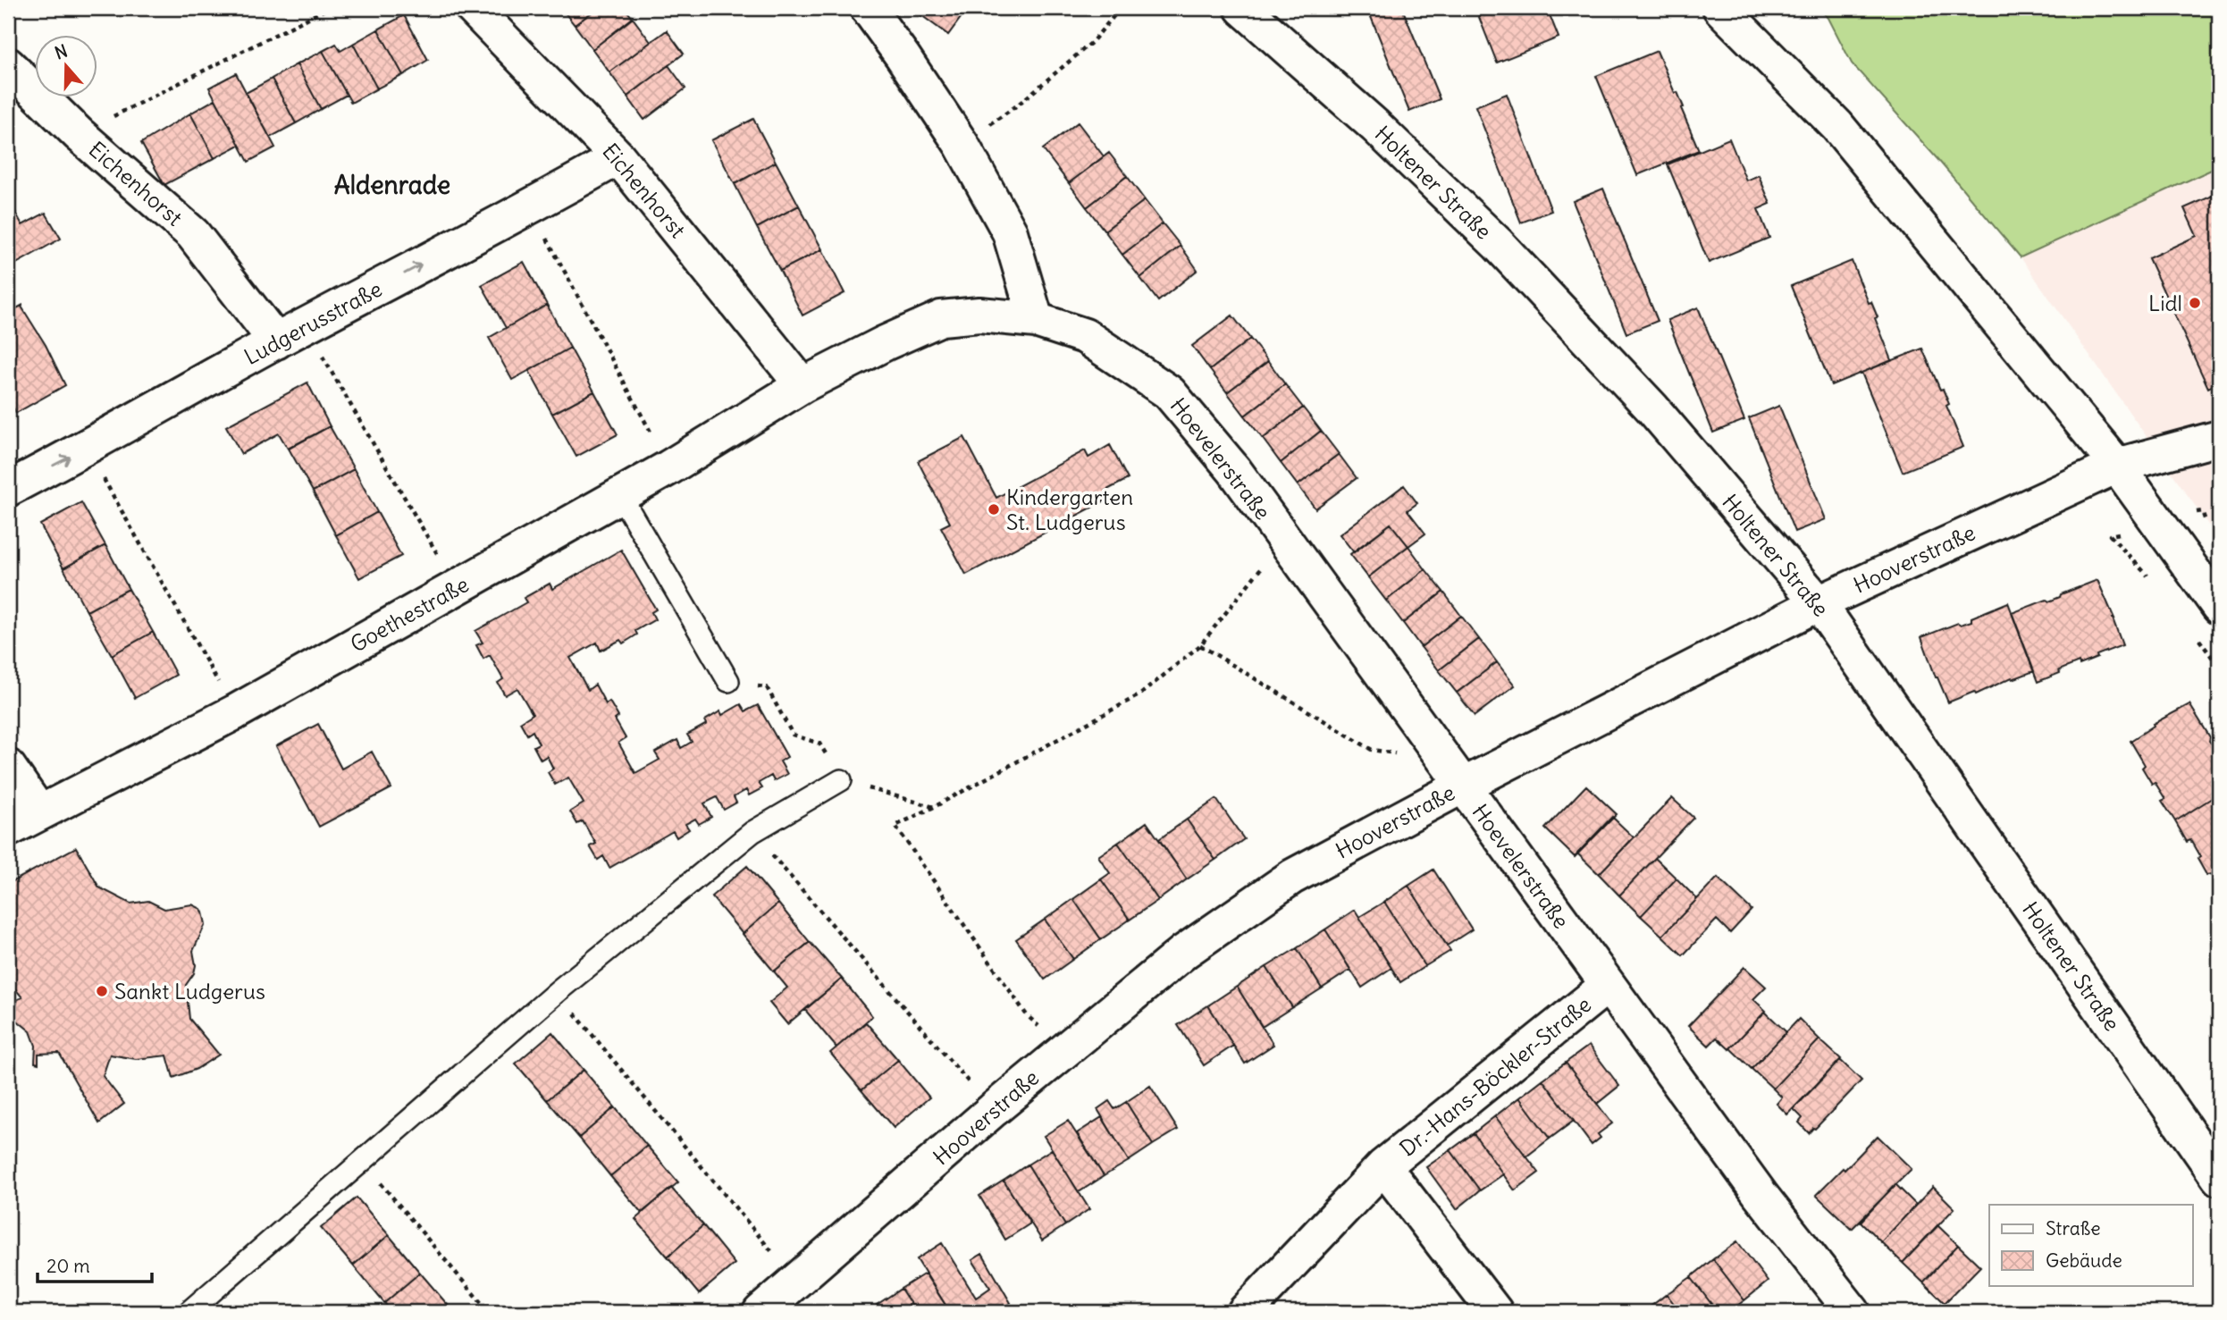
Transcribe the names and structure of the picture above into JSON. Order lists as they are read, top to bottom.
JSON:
{
  "streets": {
    "street": [
      "Holtener Straße",
      "Eichenhorst",
      "Ludgerusstraße",
      "Hoevelerstraße",
      "Hooverstraße",
      "Goethestraße",
      "Dr.-Hans-Böckler-Straße"
    ]
  },
  "crossings": [
    ["Holtener Straße", "Hooverstraße"],
    ["Eichenhorst", "Ludgerusstraße"],
    ["Eichenhorst", "Hoevelerstraße"],
    ["Eichenhorst", "Goethestraße"],
    ["Hoevelerstraße", "Hooverstraße"],
    ["Hoevelerstraße", "Goethestraße"],
    ["Hoevelerstraße", "Dr.-Hans-Böckler-Straße"]
  ],
  "one_way": ["Ludgerusstraße"],
  "districts": ["Aldenrade"],
  "places": ["Lidl", "Kindergarten St. Ludgerus", "Sankt Ludgerus"],
  "legend": ["Straße", "Gebäude"],
  "scale_bar": "20 m",
  "north": "top"
}
